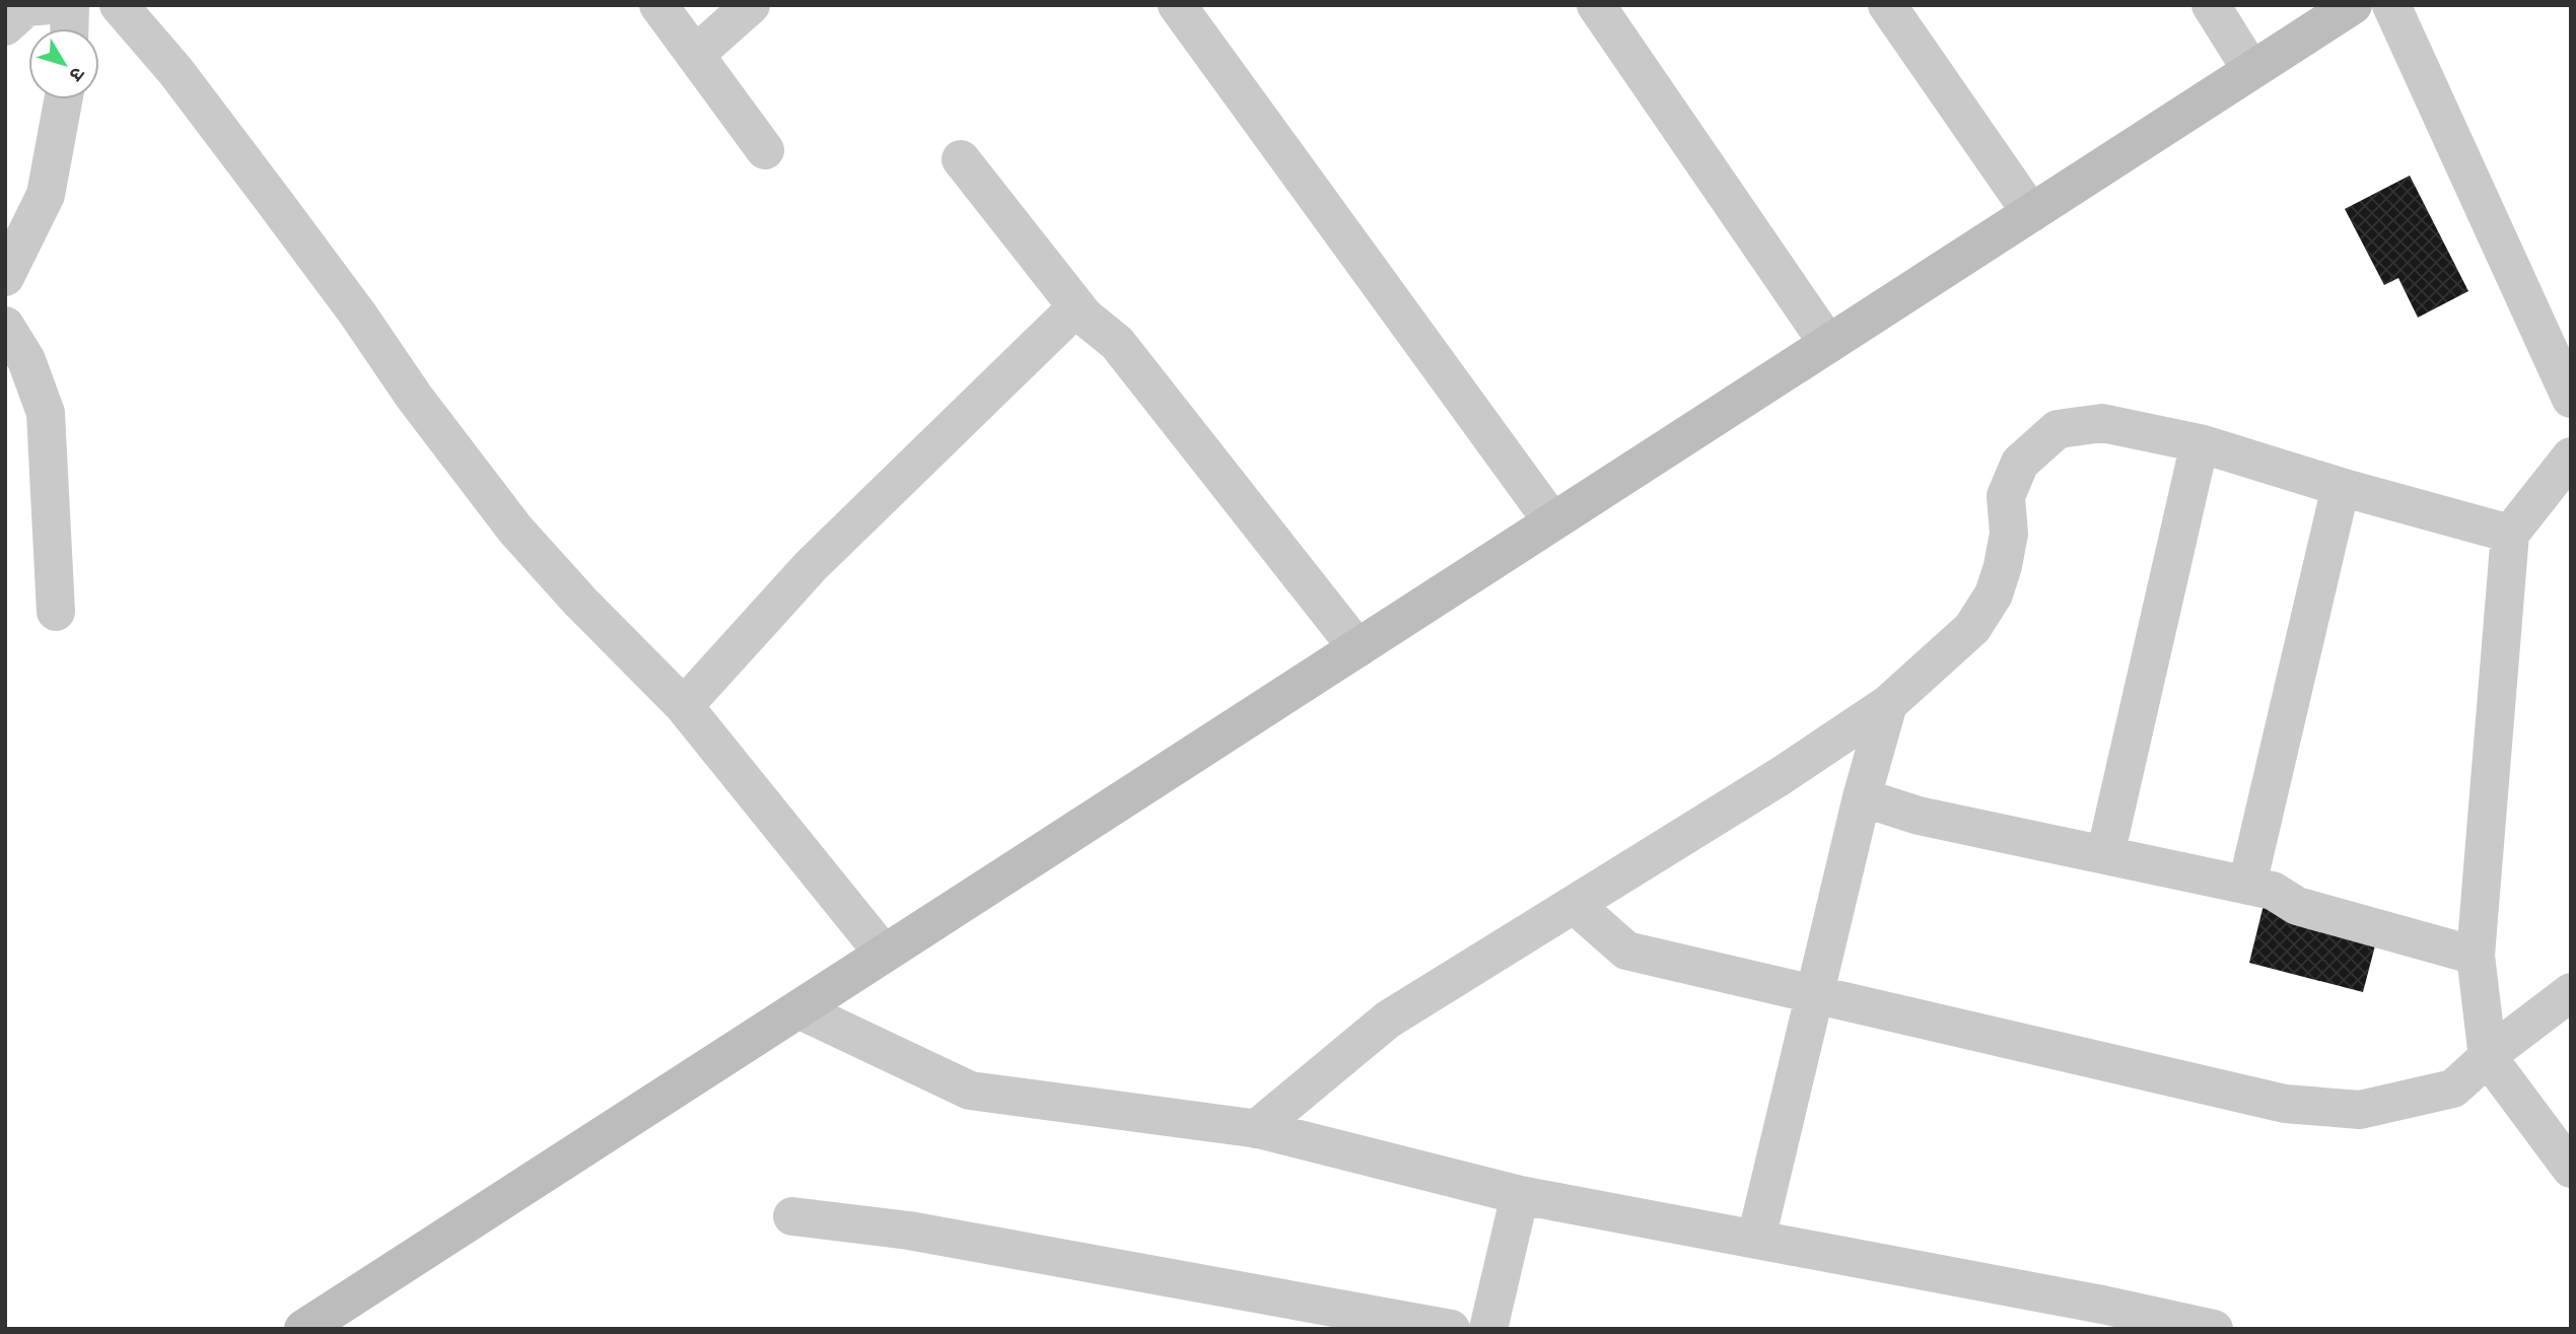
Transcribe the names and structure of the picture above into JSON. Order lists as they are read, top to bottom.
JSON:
{
  "north": "bottom right"
}
